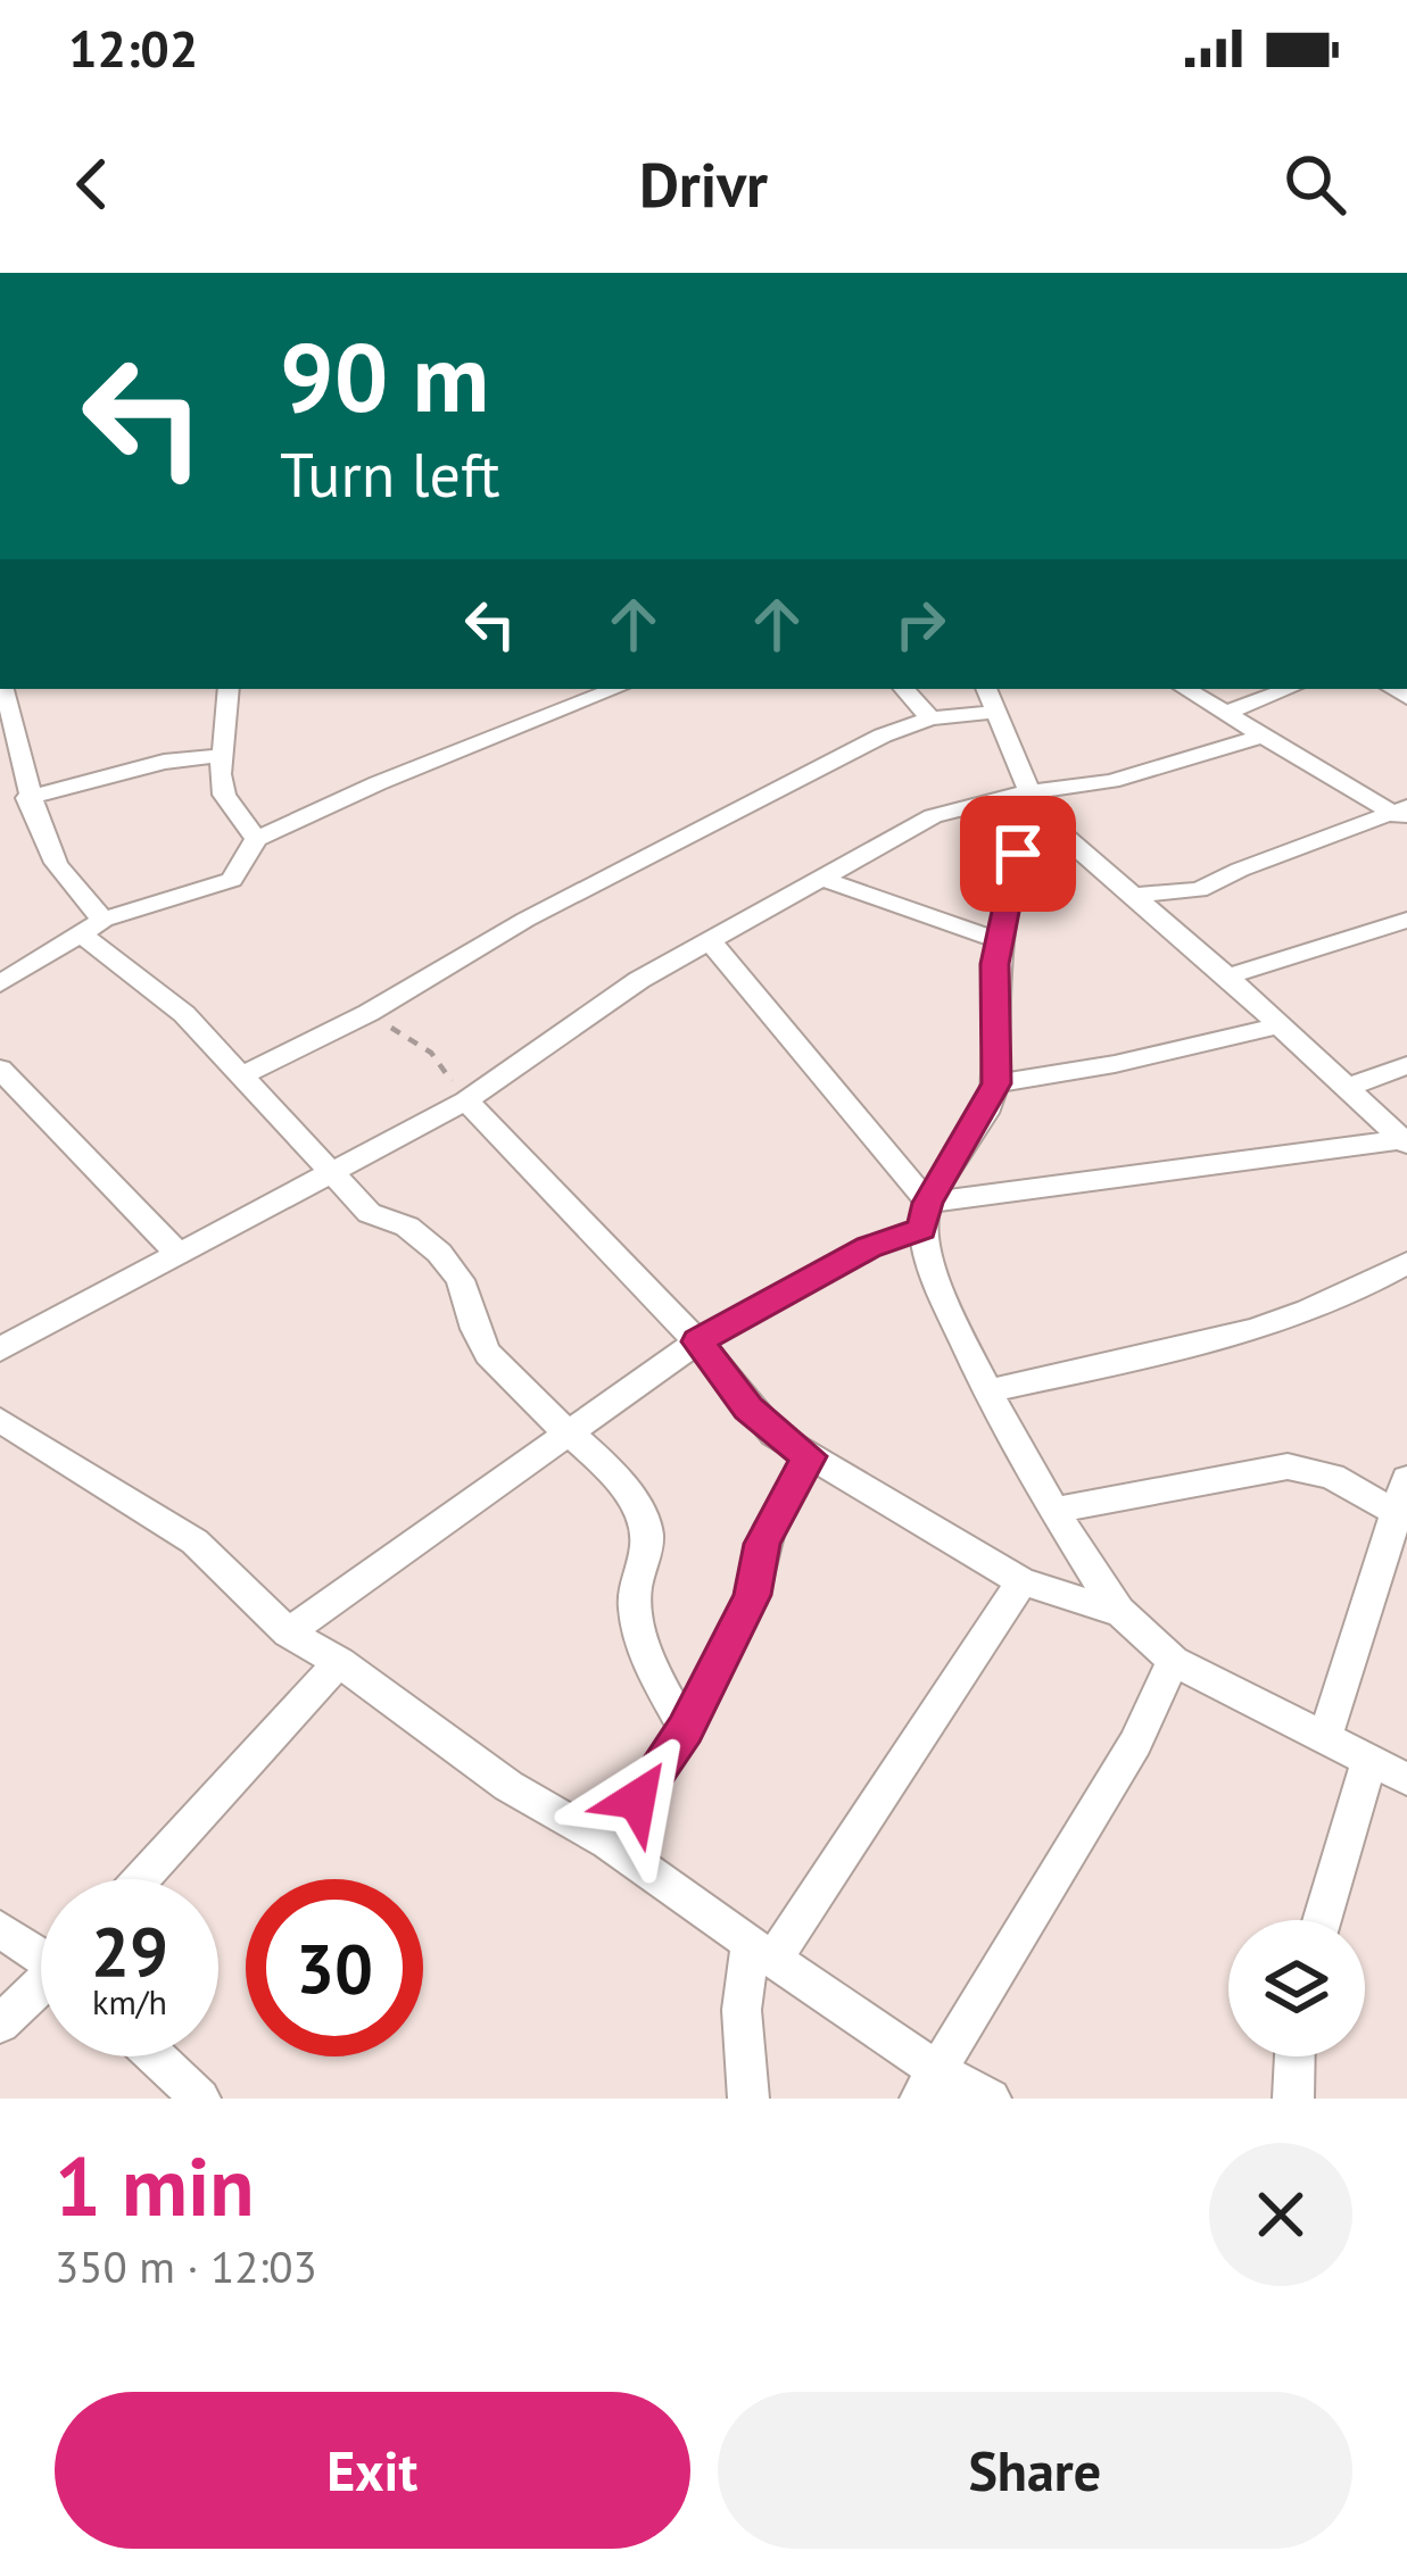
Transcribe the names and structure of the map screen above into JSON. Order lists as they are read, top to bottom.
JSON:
{
  "page": {
    "status": "12:02",
    "header": "Drivr",
    "turn": ["90 m", "Turn left"],
    "speed": "29 km/h",
    "limit": "30",
    "heading": ["1 min", "350 m · 12:03"],
    "buttons": ["Exit", "Share"]
  }
}
